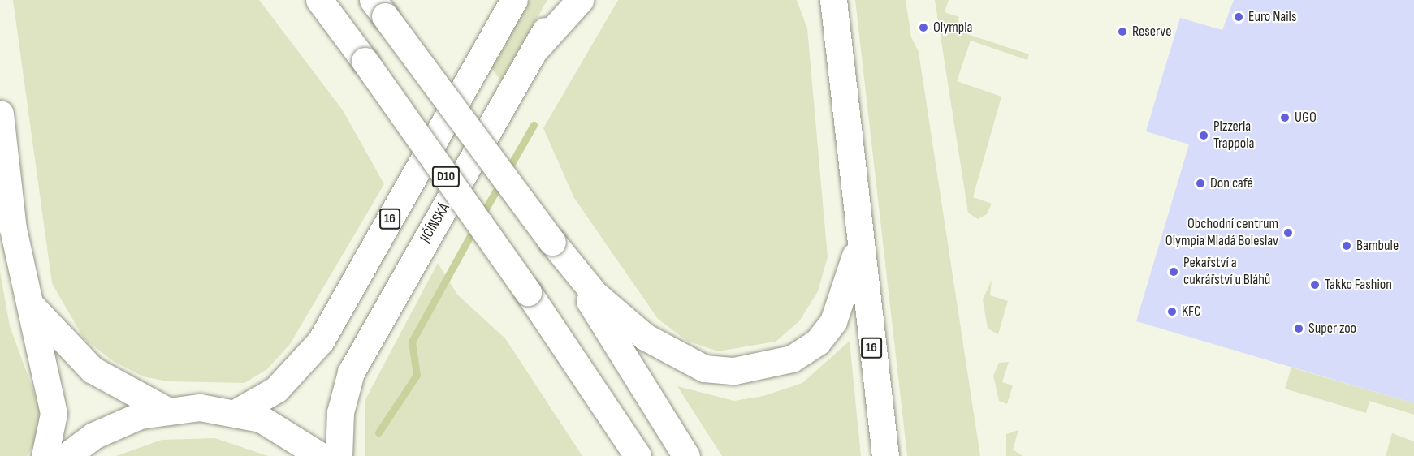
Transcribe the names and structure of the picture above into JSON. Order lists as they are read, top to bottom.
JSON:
{
  "streets": {
    "main road": ["D10", "16", "JIČÍNSKÁ"]
  },
  "places": [
    "Euro Nails",
    "Olympia",
    "Reserve",
    "UGO",
    "Pizzeria Trappola",
    "Don café",
    "Obchodní centrum Olympia Mladá Boleslav",
    "Bambule",
    "Pekařství a cukrářství u Bláhů",
    "Takko Fashion",
    "KFC",
    "Super zoo"
  ]
}
